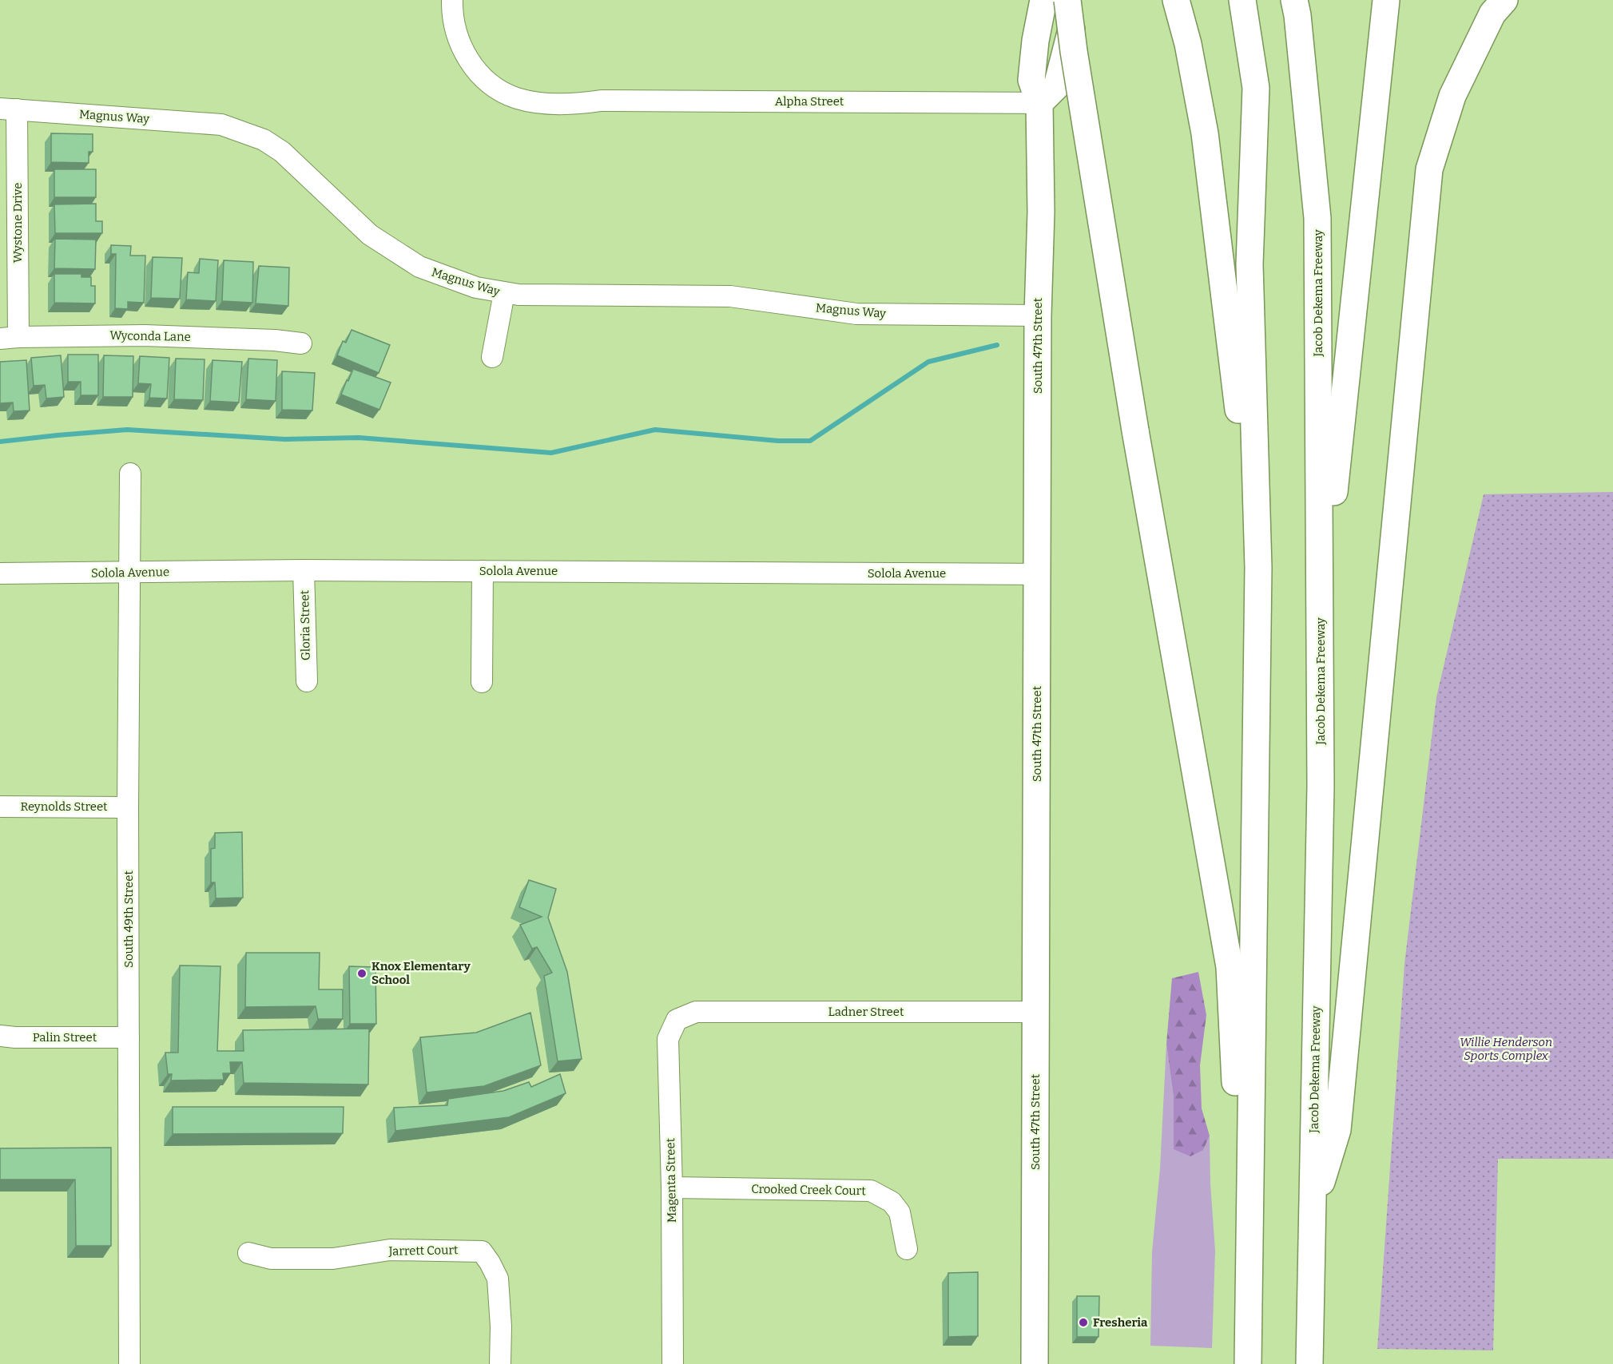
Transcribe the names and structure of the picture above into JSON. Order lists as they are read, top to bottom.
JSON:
{
  "streets": {
    "main road": ["Jacob Dekema Freeway", "South 47th Street"],
    "street": [
      "Alpha Street",
      "Magnus Way",
      "Wystone Drive",
      "Wyconda Lane",
      "Solola Avenue",
      "Gloria Street",
      "Reynolds Street",
      "South 49th Street",
      "Ladner Street",
      "Palin Street",
      "Magenta Street",
      "Crooked Creek Court",
      "Jarrett Court"
    ]
  },
  "crossings": [
    ["Alpha Street", "South 47th Street"],
    ["Magnus Way", "Wystone Drive"],
    ["Magnus Way", "South 47th Street"],
    ["Wystone Drive", "Wyconda Lane"],
    ["South 47th Street", "Solola Avenue"],
    ["South 47th Street", "Ladner Street"],
    ["Solola Avenue", "Gloria Street"],
    ["Solola Avenue", "South 49th Street"],
    ["Reynolds Street", "South 49th Street"],
    ["South 49th Street", "Palin Street"],
    ["Ladner Street", "Magenta Street"],
    ["Magenta Street", "Crooked Creek Court"]
  ],
  "parks": ["Willie Henderson Sports Complex"],
  "places": ["Knox Elementary School", "Fresheria"]
}
